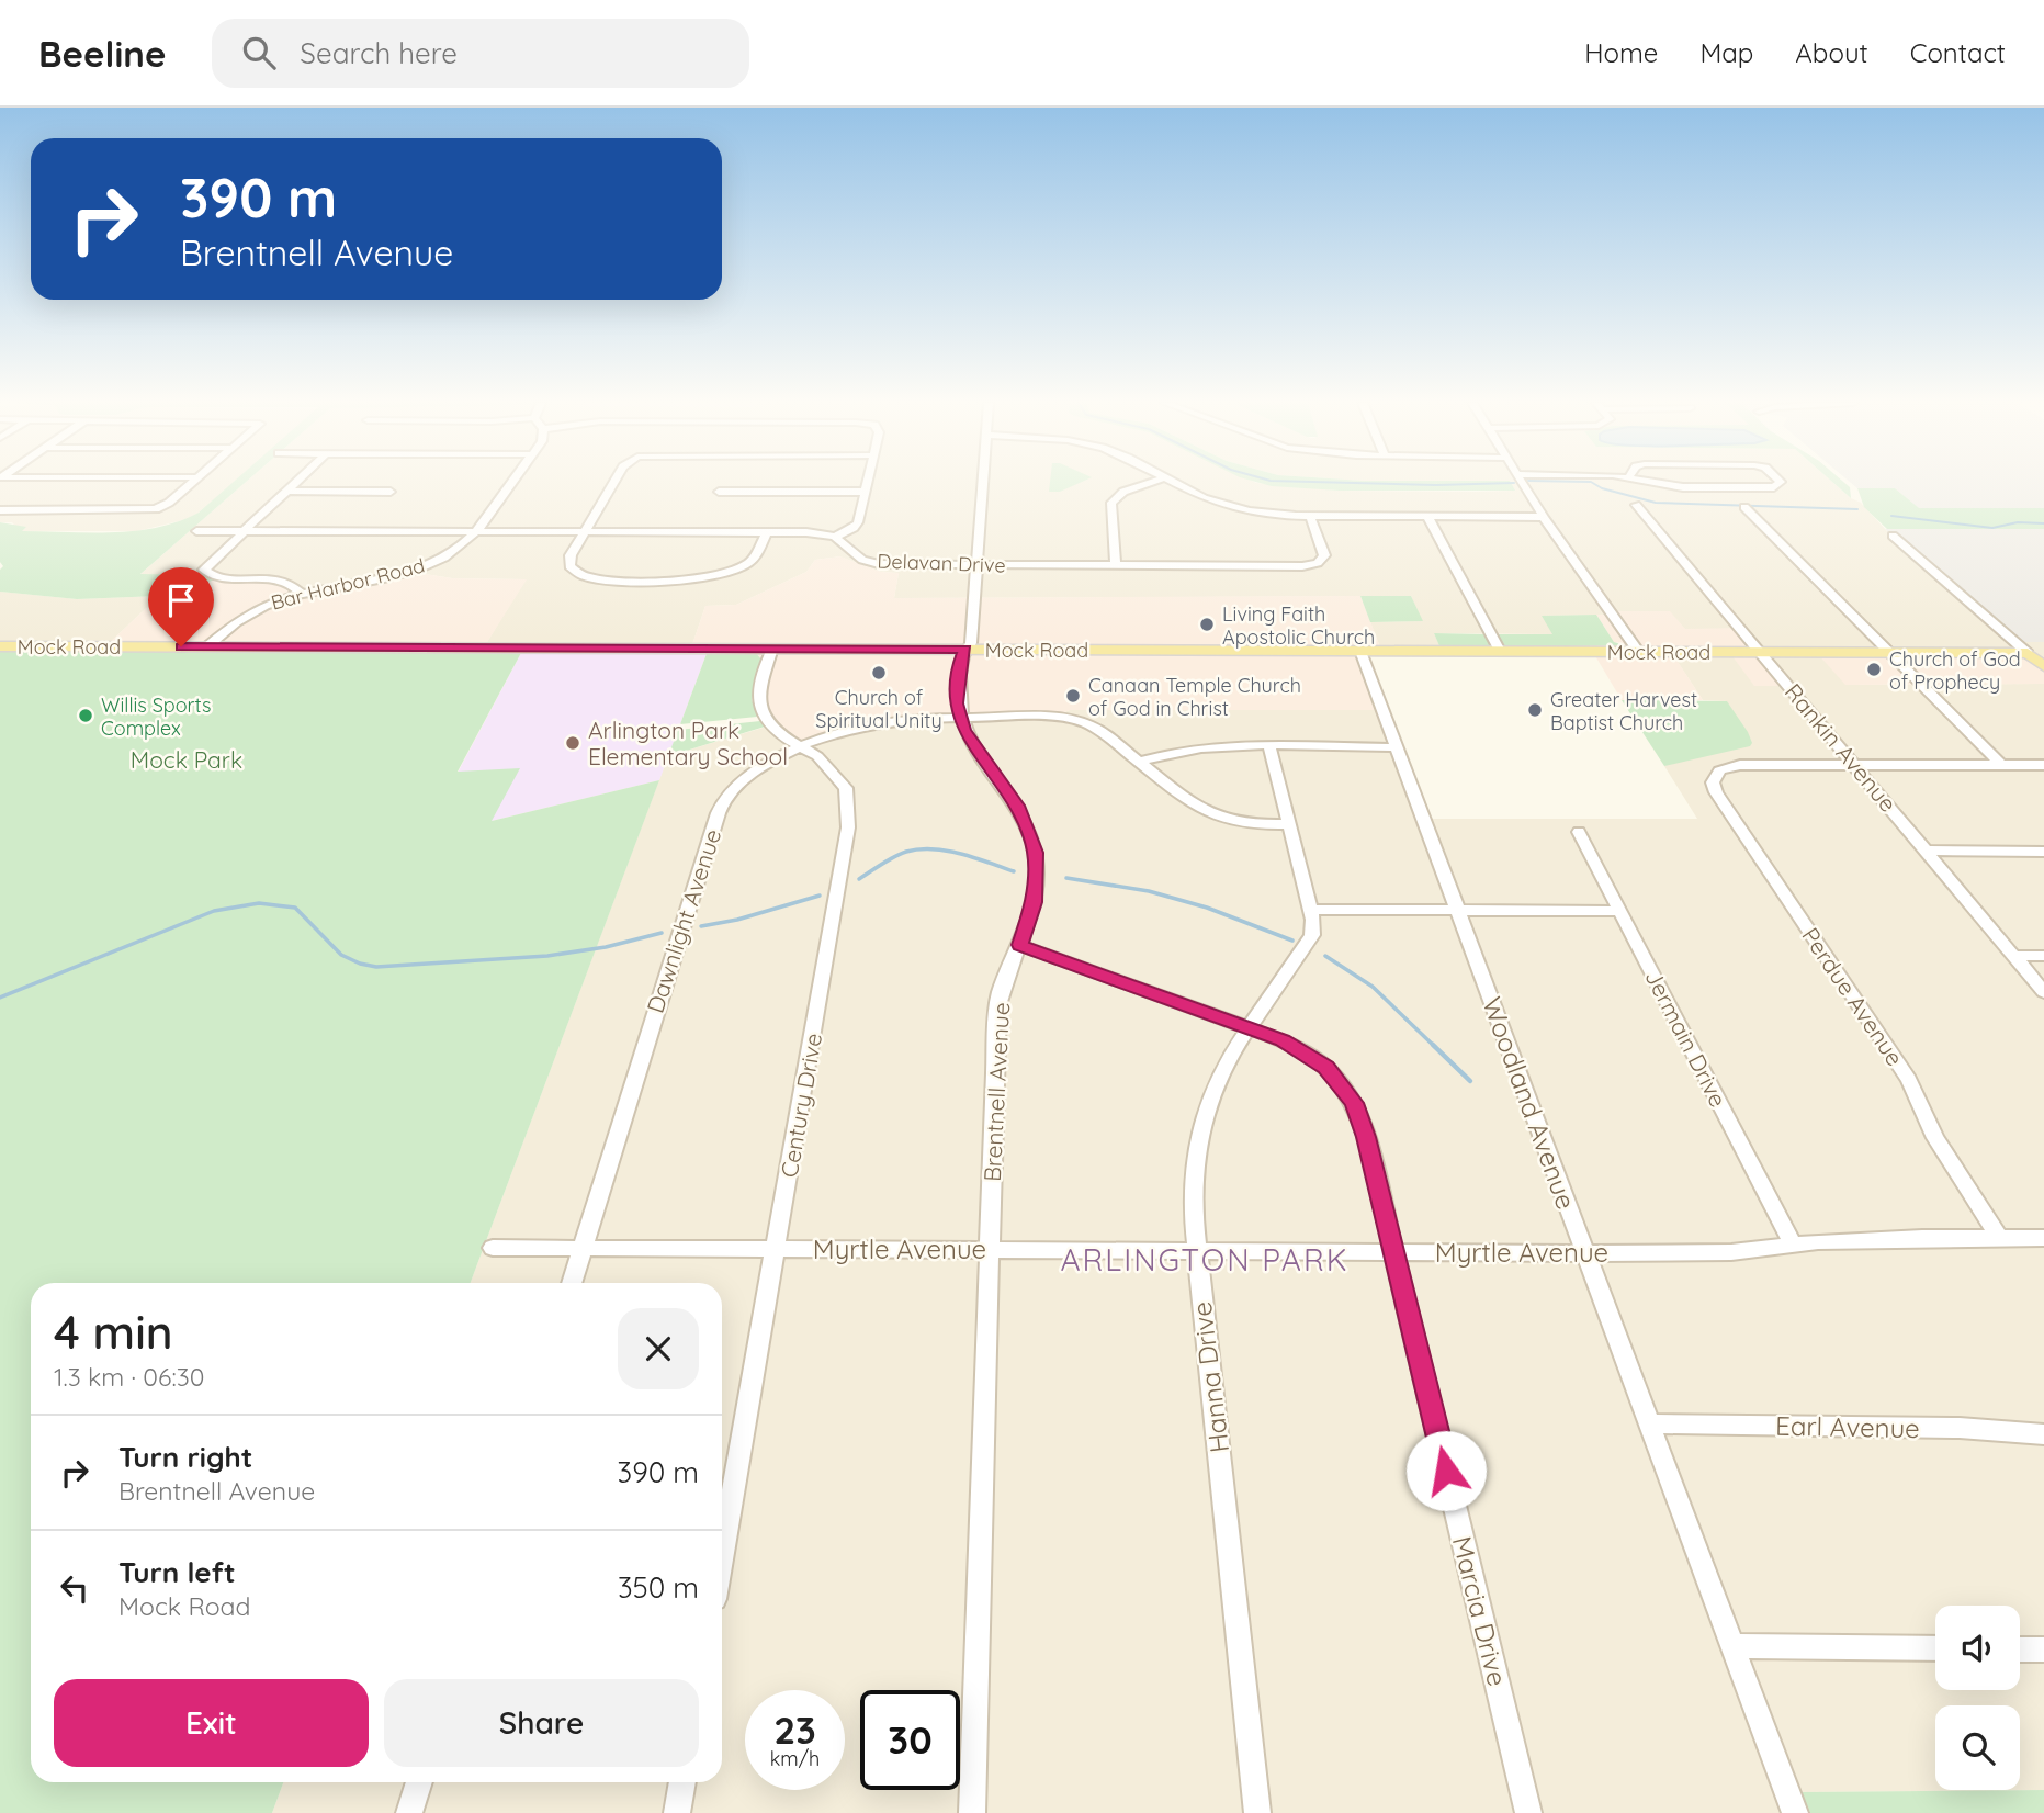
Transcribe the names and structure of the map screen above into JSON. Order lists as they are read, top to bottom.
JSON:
{
  "streets": {
    "main road": ["Mock Road"],
    "street": [
      "Delavan Drive",
      "Bar Harbor Road",
      "Rankin Avenue",
      "Dawnlight Avenue",
      "Perdue Avenue",
      "Jermain Drive",
      "Brentnell Avenue",
      "Woodland Avenue",
      "Century Drive",
      "Myrtle Avenue",
      "Hanna Drive",
      "Earl Avenue",
      "Marcia Drive"
    ]
  },
  "crossings": [
    ["Delavan Drive", "Brentnell Avenue"],
    ["Bar Harbor Road", "Mock Road"],
    ["Mock Road", "Rankin Avenue"],
    ["Mock Road", "Brentnell Avenue"],
    ["Mock Road", "Woodland Avenue"],
    ["Mock Road", "Century Drive"],
    ["Rankin Avenue", "Perdue Avenue"],
    ["Dawnlight Avenue", "Brentnell Avenue"],
    ["Dawnlight Avenue", "Century Drive"],
    ["Dawnlight Avenue", "Myrtle Avenue"],
    ["Dawnlight Avenue", "Hanna Drive"],
    ["Perdue Avenue", "Myrtle Avenue"],
    ["Jermain Drive", "Myrtle Avenue"],
    ["Brentnell Avenue", "Myrtle Avenue"],
    ["Brentnell Avenue", "Marcia Drive"],
    ["Woodland Avenue", "Myrtle Avenue"],
    ["Woodland Avenue", "Earl Avenue"],
    ["Century Drive", "Myrtle Avenue"],
    ["Myrtle Avenue", "Hanna Drive"],
    ["Myrtle Avenue", "Marcia Drive"],
    ["Hanna Drive", "Marcia Drive"]
  ],
  "districts": ["ARLINGTON PARK"],
  "parks": ["Mock Park"],
  "places": [
    "Living Faith Apostolic Church",
    "Church of God of Prophecy",
    "Church of Spiritual Unity",
    "Canaan Temple Church of God in Christ",
    "Greater Harvest Baptist Church",
    "Willis Sports Complex",
    "Arlington Park Elementary School"
  ],
  "page": {
    "header": "Beeline",
    "search": "Search here",
    "nav": [
      "Home",
      "Map",
      "About",
      "Contact"
    ],
    "turn": ["390 m", "Brentnell Avenue"],
    "heading": ["4 min", "1.3 km · 06:30"],
    "list": [
      {
        "name": "Turn right",
        "note": "Brentnell Avenue",
        "value": "390 m"
      },
      {
        "name": "Turn left",
        "note": "Mock Road",
        "value": "350 m"
      }
    ],
    "buttons": ["Exit", "Share"],
    "speed": "23 km/h",
    "limit": "30"
  }
}
